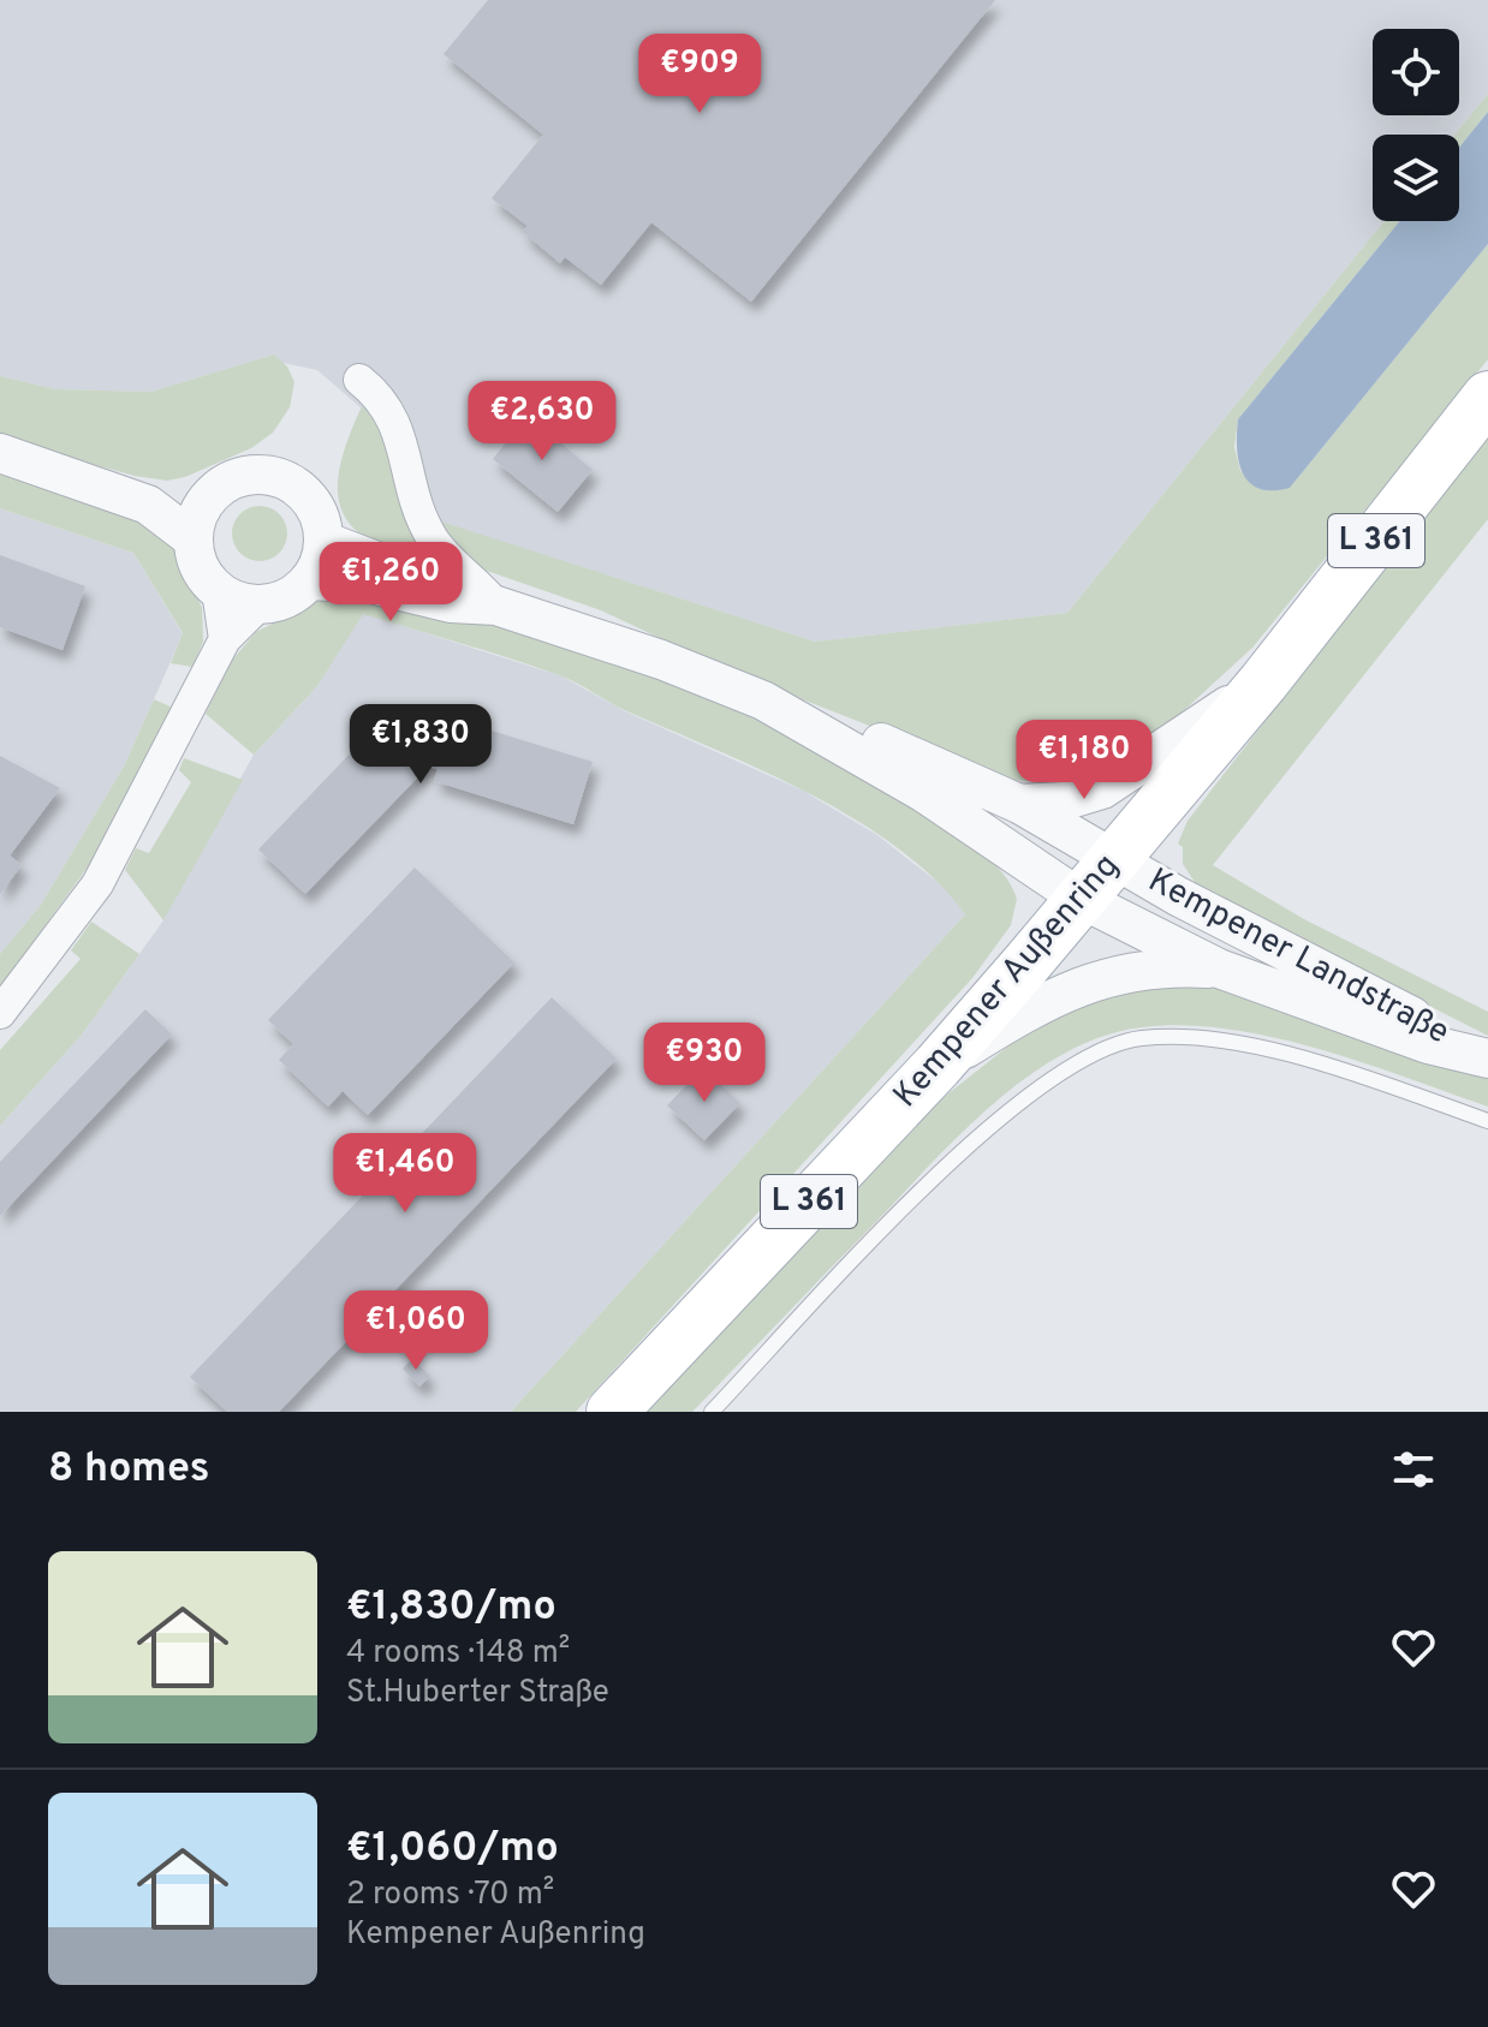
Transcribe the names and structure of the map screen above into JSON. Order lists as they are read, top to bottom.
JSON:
{
  "streets": {
    "main road": ["L 361", "Kempener Außenring"],
    "street": ["Kempener Landstraße"]
  },
  "crossings": [
    ["Kempener Landstraße", "Kempener Außenring"]
  ],
  "page": {
    "price": [
      "€909",
      "€2,630",
      "€1,260",
      "€1,830",
      "€1,180",
      "€930",
      "€1,460",
      "€1,060"
    ],
    "heading": "8 homes",
    "list": [
      {
        "name": "€1,830/mo",
        "note": "4 rooms · 148 m² · St.Huberter Straße"
      },
      {
        "name": "€1,060/mo",
        "note": "2 rooms · 70 m² · Kempener Außenring"
      }
    ]
  }
}
